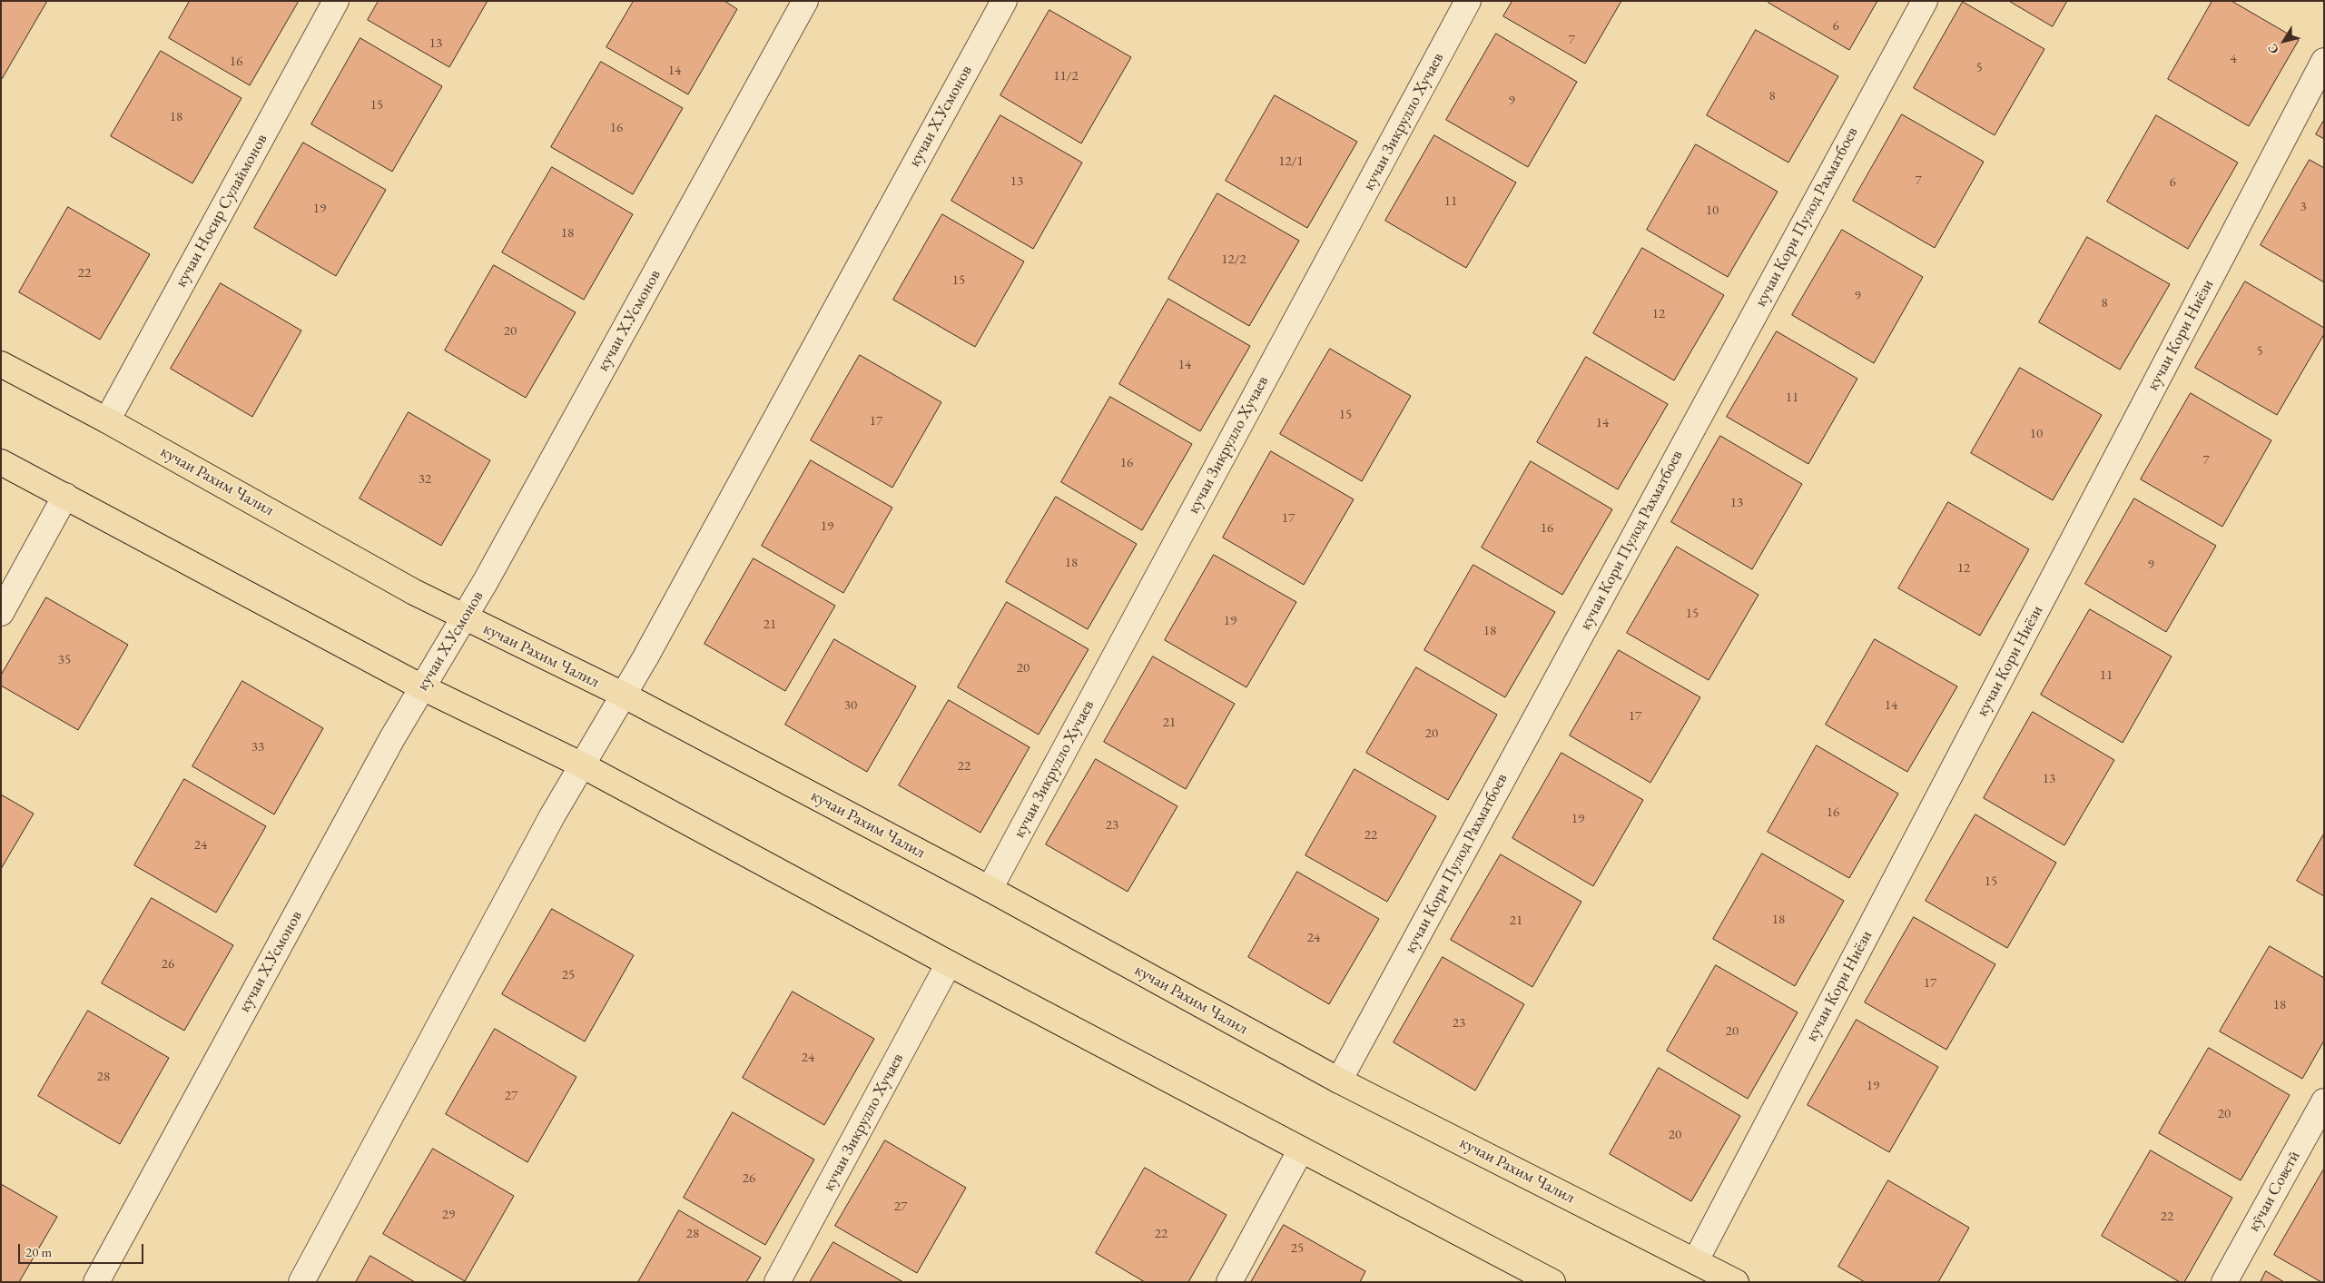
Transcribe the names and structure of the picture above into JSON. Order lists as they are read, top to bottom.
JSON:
{
  "streets": {
    "main road": ["кучаи Рахим Чалил"],
    "street": [
      "кучаи Х.Усмонов",
      "кучаи Зикрулло Хучаев",
      "кучаи Носир Сулаймонов",
      "кучаи Кори Пулод Рахматбоев",
      "кучаи Кори Ниёзи",
      "кӯчаи Советӣ"
    ]
  },
  "crossings": [
    ["кучаи Х.Усмонов", "кучаи Рахим Чалил"],
    ["кучаи Зикрулло Хучаев", "кучаи Рахим Чалил"],
    ["кучаи Носир Сулаймонов", "кучаи Рахим Чалил"],
    ["кучаи Кори Пулод Рахматбоев", "кучаи Рахим Чалил"],
    ["кучаи Кори Ниёзи", "кучаи Рахим Чалил"]
  ],
  "house_numbers": [
    "6",
    "7",
    "13",
    "4",
    "16",
    "5",
    "14",
    "11/2",
    "8",
    "9",
    "15",
    "18",
    "16",
    "12/1",
    "7",
    "13",
    "6",
    "11",
    "3",
    "19",
    "10",
    "18",
    "12/2",
    "22",
    "15",
    "9",
    "8",
    "12",
    "20",
    "5",
    "14",
    "11",
    "15",
    "17",
    "14",
    "10",
    "7",
    "16",
    "32",
    "13",
    "17",
    "19",
    "16",
    "18",
    "9",
    "12",
    "15",
    "19",
    "21",
    "18",
    "35",
    "20",
    "11",
    "30",
    "14",
    "17",
    "21",
    "20",
    "33",
    "22",
    "13",
    "16",
    "19",
    "23",
    "22",
    "24",
    "15",
    "18",
    "21",
    "24",
    "26",
    "25",
    "17",
    "18",
    "23",
    "20",
    "24",
    "28",
    "19",
    "27",
    "20",
    "20",
    "26",
    "27",
    "29",
    "22",
    "28",
    "22",
    "25"
  ],
  "scale_bar": "20 m",
  "north": "bottom left"
}
